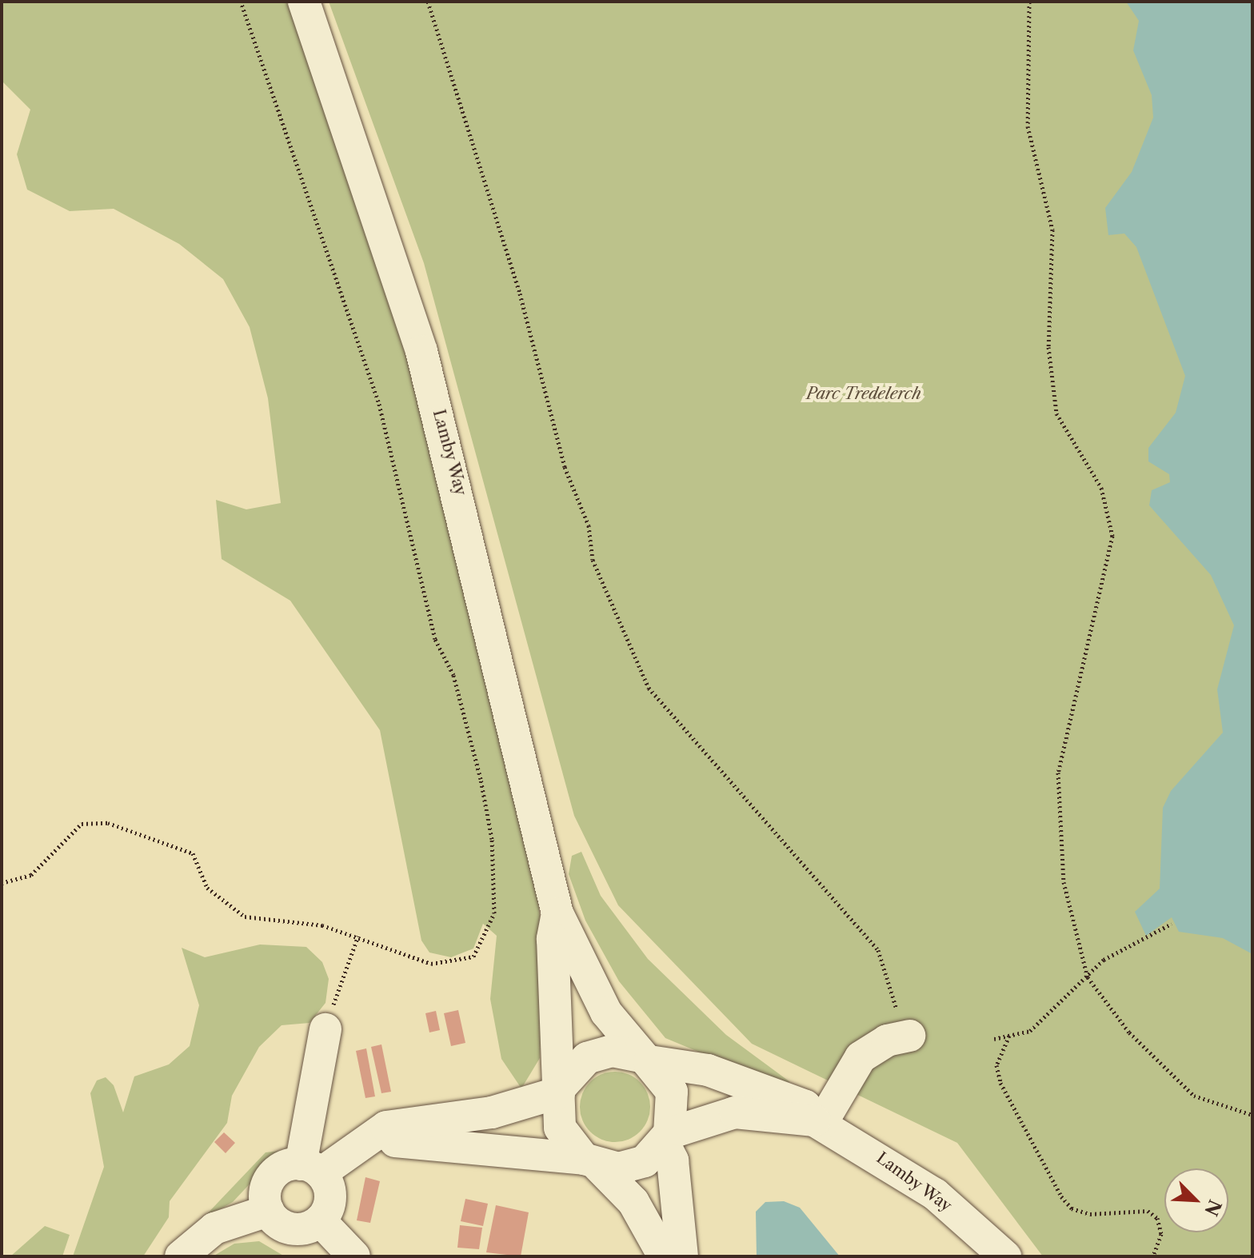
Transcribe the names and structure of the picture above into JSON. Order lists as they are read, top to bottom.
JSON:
{
  "streets": {
    "street": ["Lamby Way"]
  },
  "parks": ["Parc Tredelerch"],
  "north": "bottom right"
}
